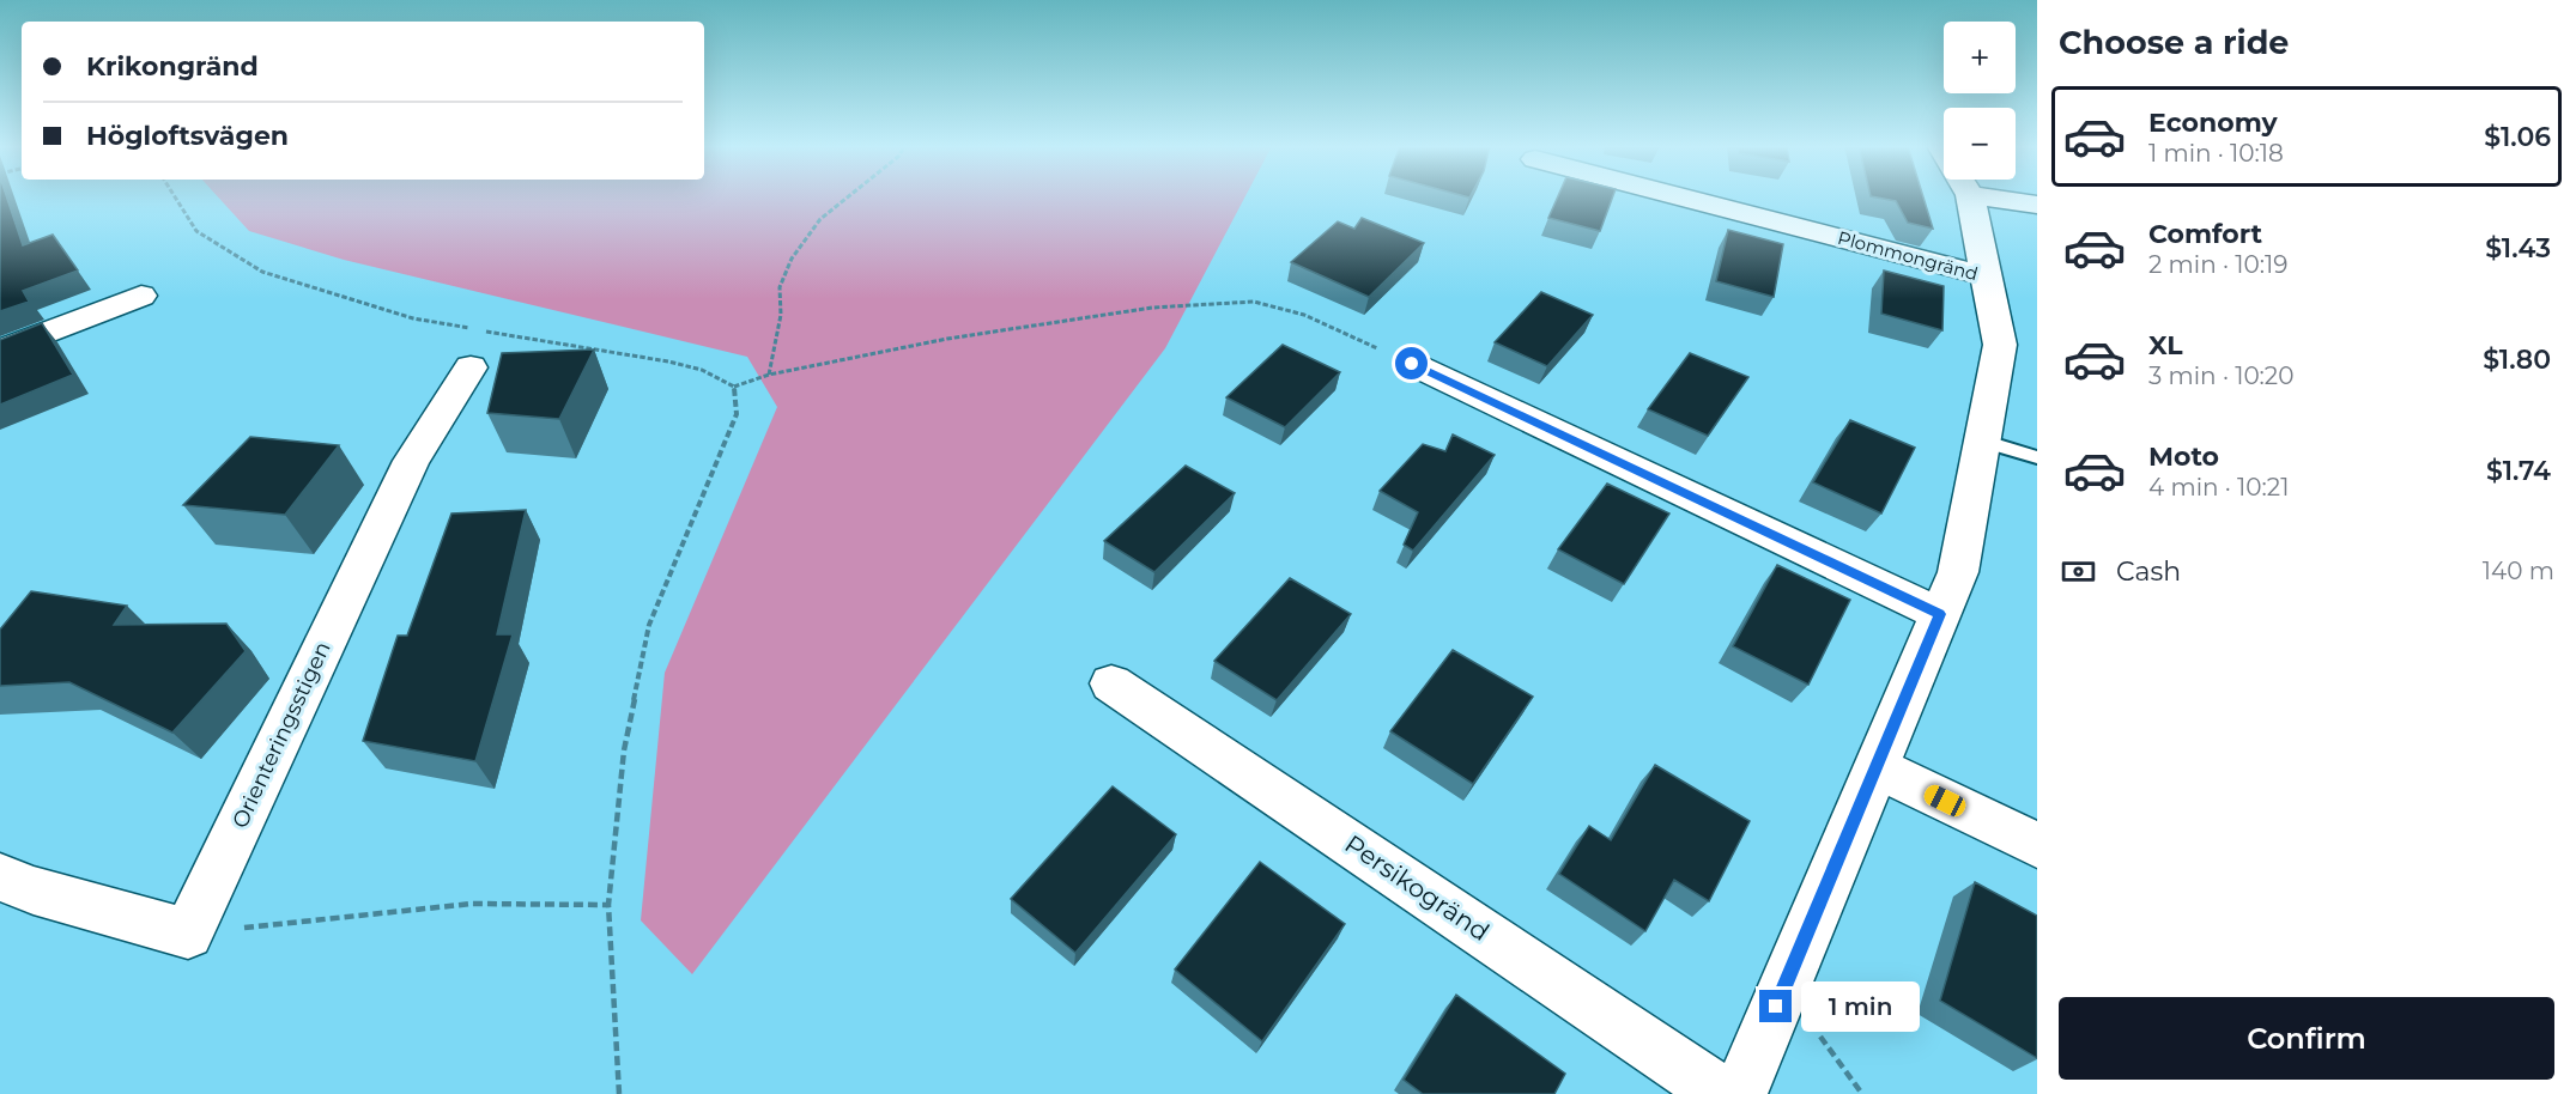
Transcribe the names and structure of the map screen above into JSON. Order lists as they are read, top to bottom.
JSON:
{
  "streets": {
    "street": ["Plommongränd", "Orienteringsstigen", "Persikogränd"]
  },
  "page": {
    "heading": "Choose a ride",
    "map_buttons": ["+", "−"],
    "banner": ["Krikongränd", "Högloftsvägen"],
    "list": [
      {
        "name": "Economy",
        "note": "1 min · 10:18",
        "value": "$1.06"
      },
      {
        "name": "Comfort",
        "note": "2 min · 10:19",
        "value": "$1.43"
      },
      {
        "name": "XL",
        "note": "3 min · 10:20",
        "value": "$1.80"
      },
      {
        "name": "Moto",
        "note": "4 min · 10:21",
        "value": "$1.74"
      }
    ],
    "pay": ["Cash", "140 m"],
    "bubble": "1 min",
    "buttons": "Confirm"
  }
}
